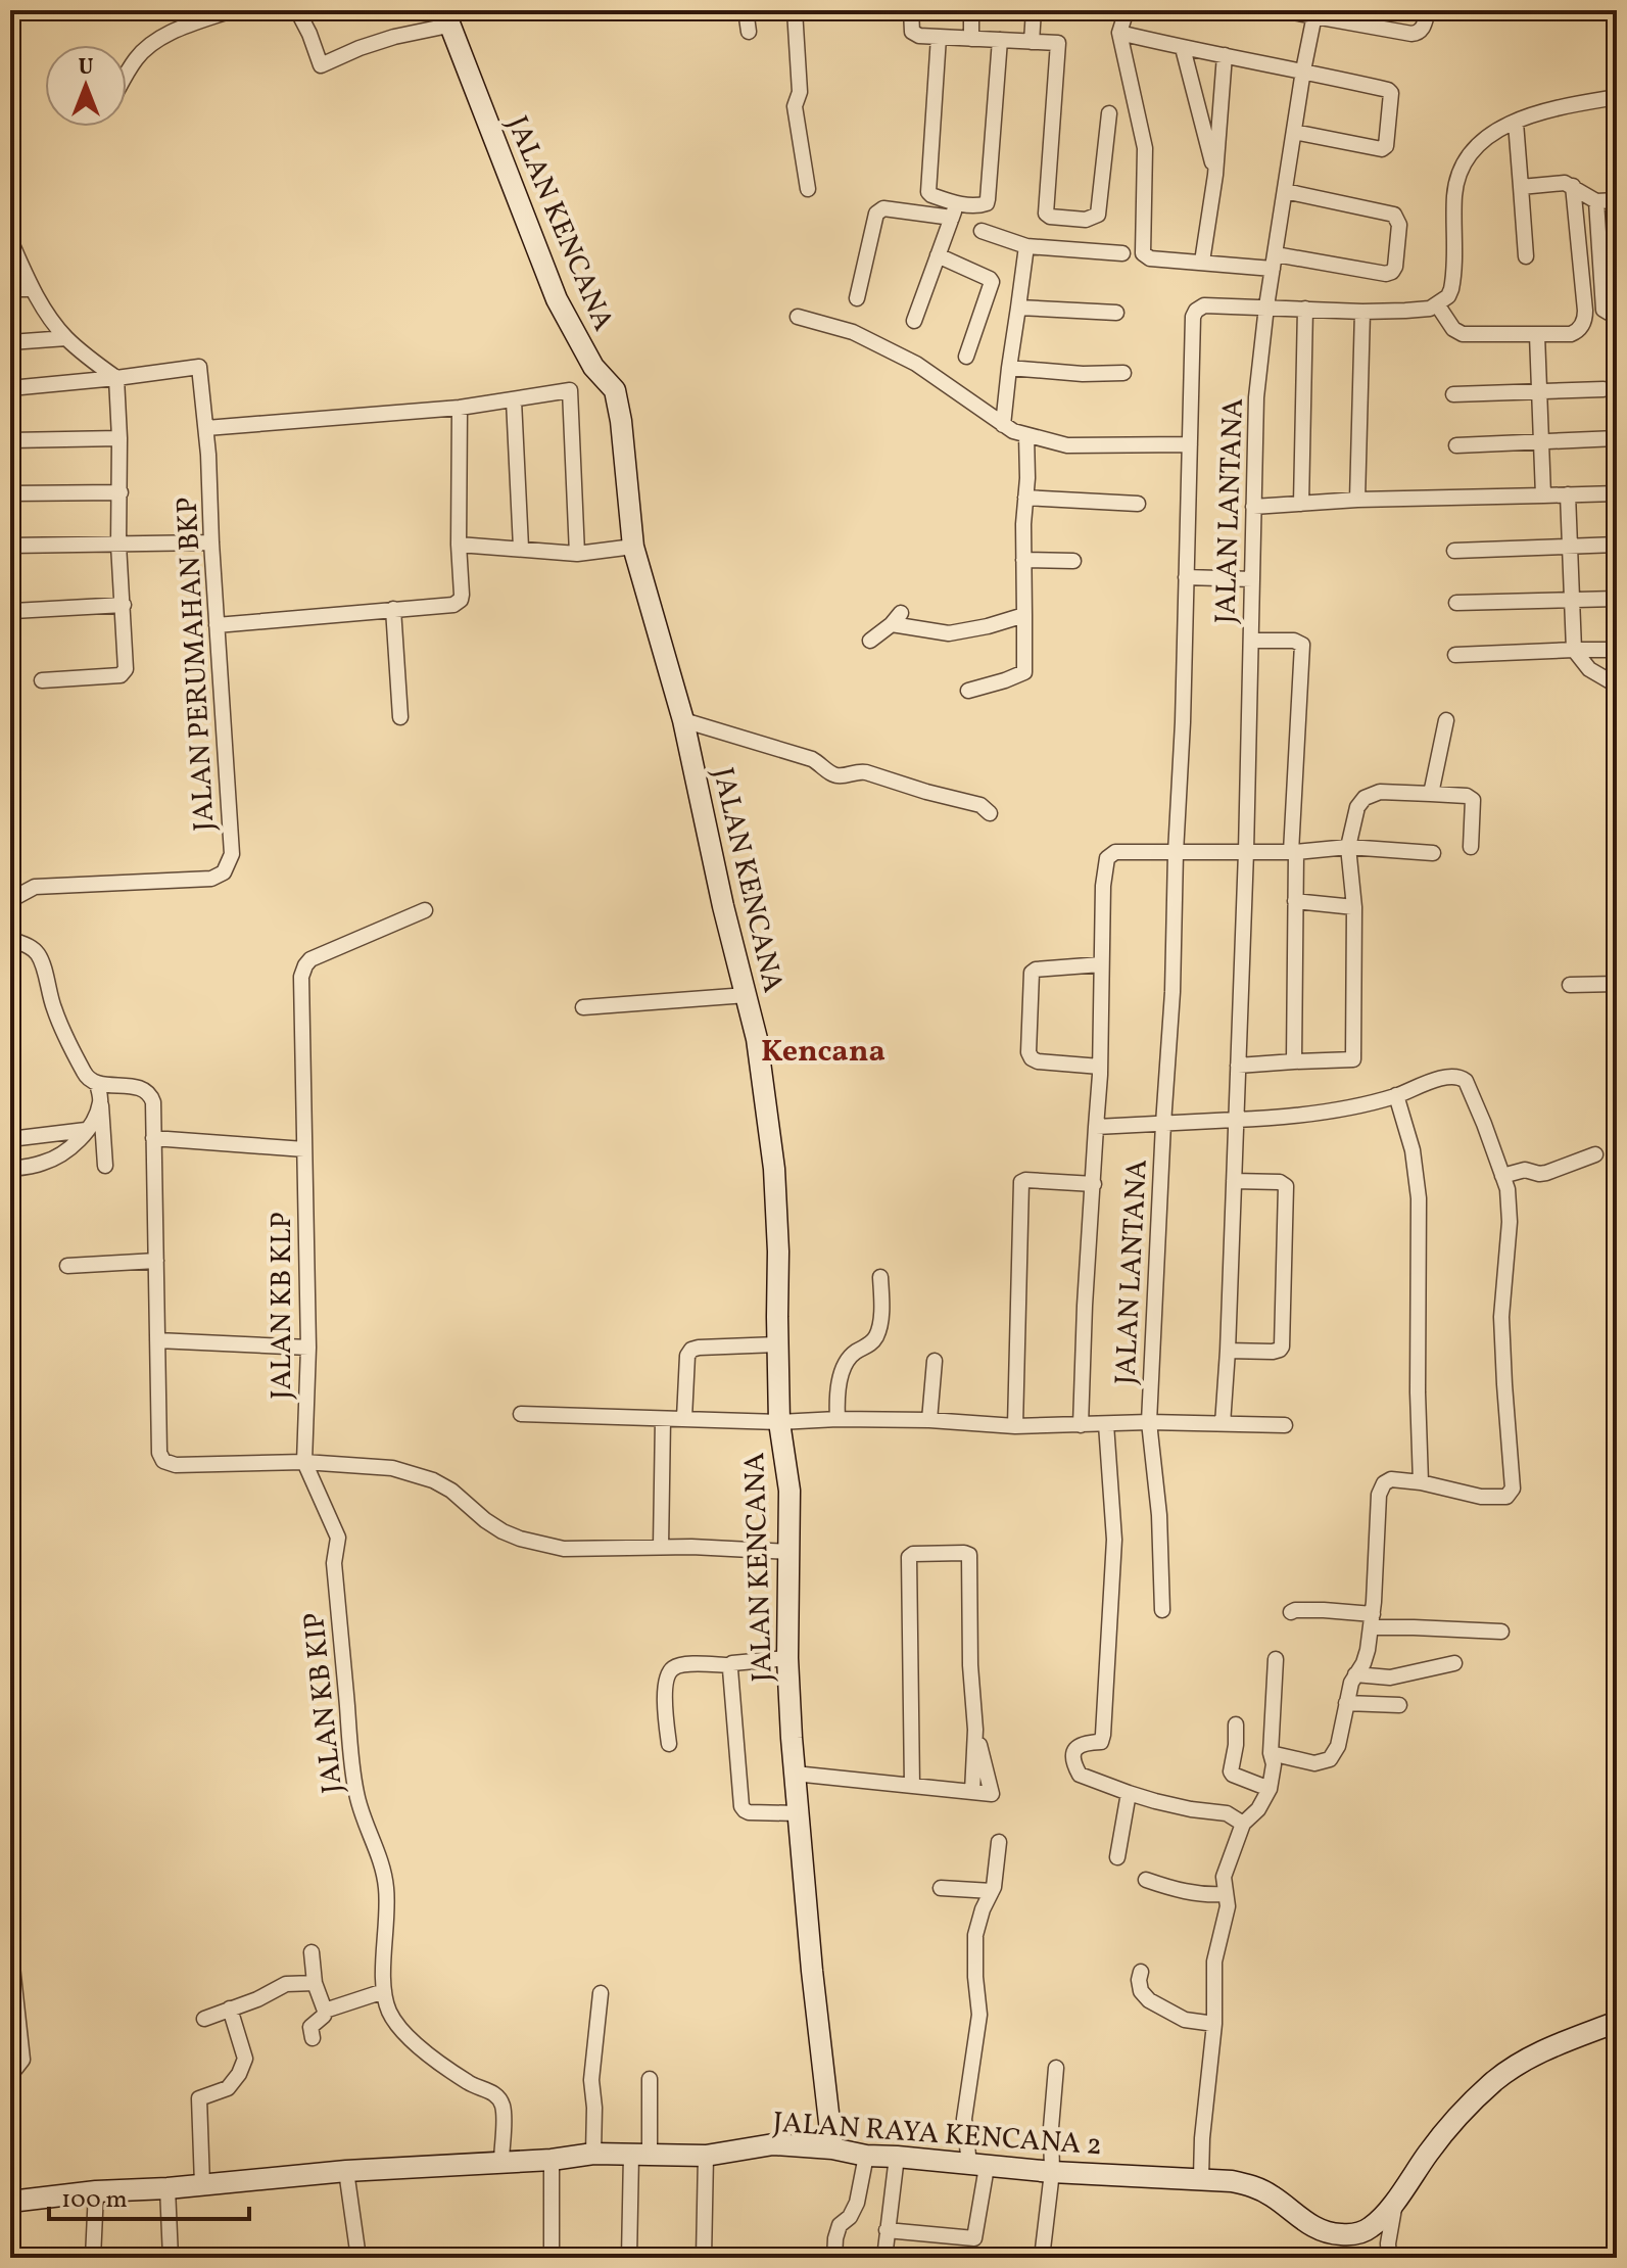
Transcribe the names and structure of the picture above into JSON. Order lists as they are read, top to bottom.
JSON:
{
  "streets": {
    "street": [
      "JALAN KENCANA",
      "JALAN LANTANA",
      "JALAN PERUMAHAN BKP",
      "JALAN KB KLP",
      "JALAN KB KIP",
      "JALAN RAYA KENCANA 2"
    ]
  },
  "crossings": [
    ["JALAN KENCANA", "JALAN RAYA KENCANA 2"],
    ["JALAN KB KLP", "JALAN KB KIP"]
  ],
  "districts": ["Kencana"],
  "scale_bar": "100 m",
  "north": "top"
}
